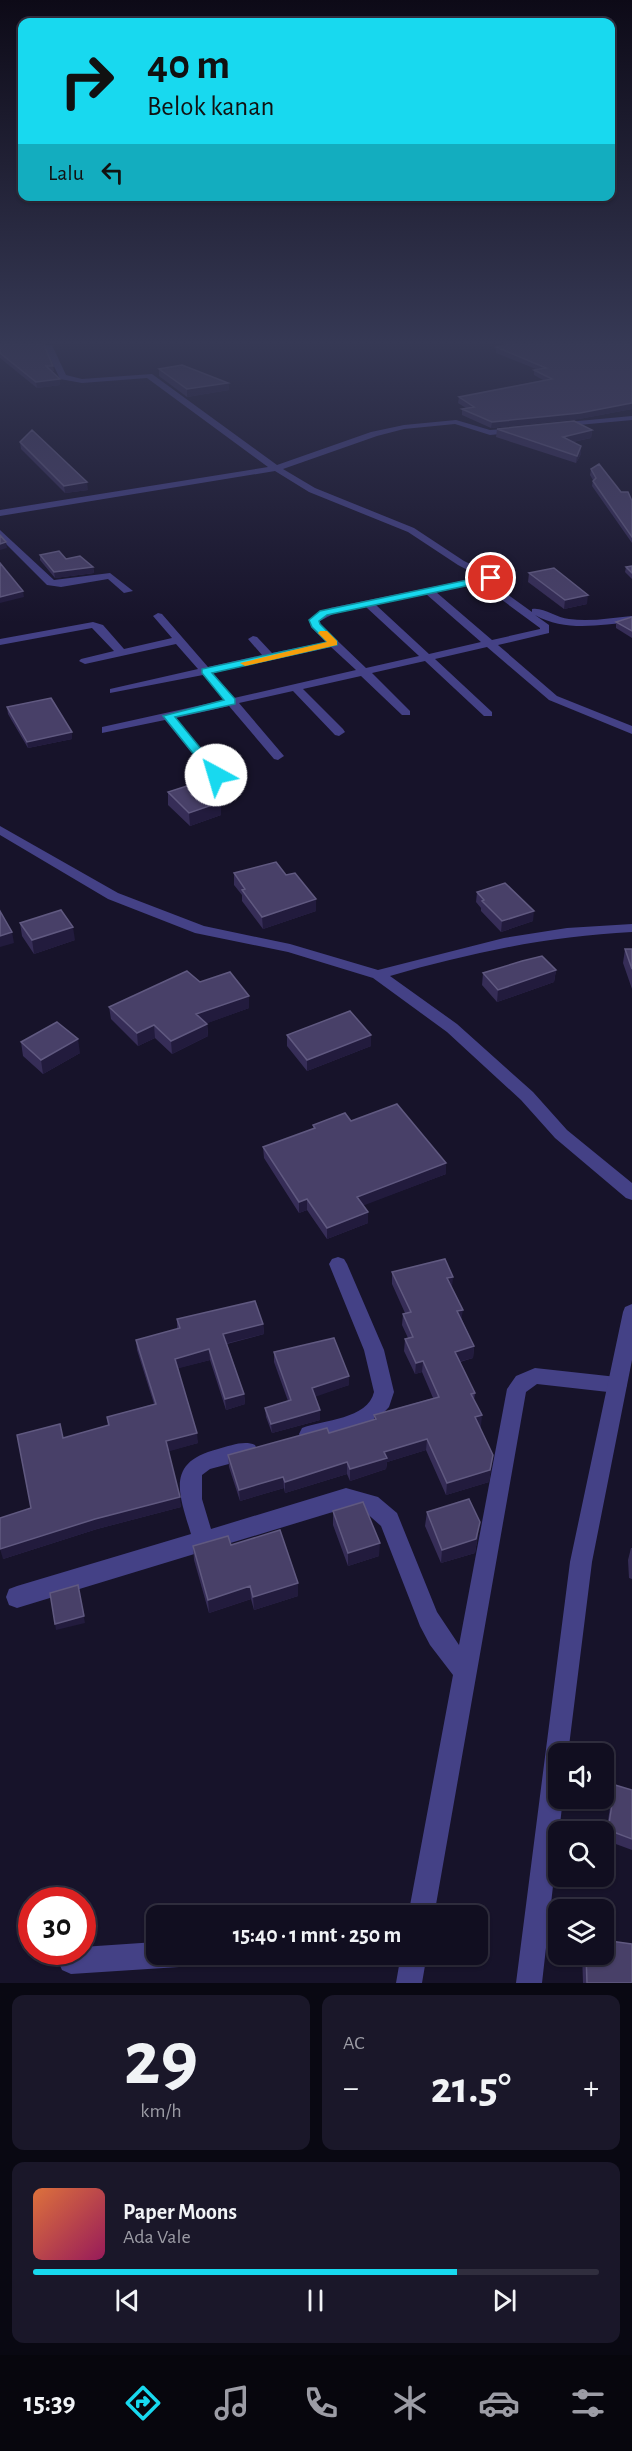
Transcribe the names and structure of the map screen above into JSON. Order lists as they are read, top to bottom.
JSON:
{
  "page": {
    "turn": ["40 m", "Belok kanan"],
    "then": "Lalu",
    "limit": "30",
    "trip": "15:40 · 1 mnt · 250 m",
    "tile": [
      ["29", "km/h"],
      "AC"
    ],
    "heat": ["−", "21.5°", "+"],
    "song": ["Paper Moons", "Ada Vale"],
    "tabs": "15:39"
  }
}
